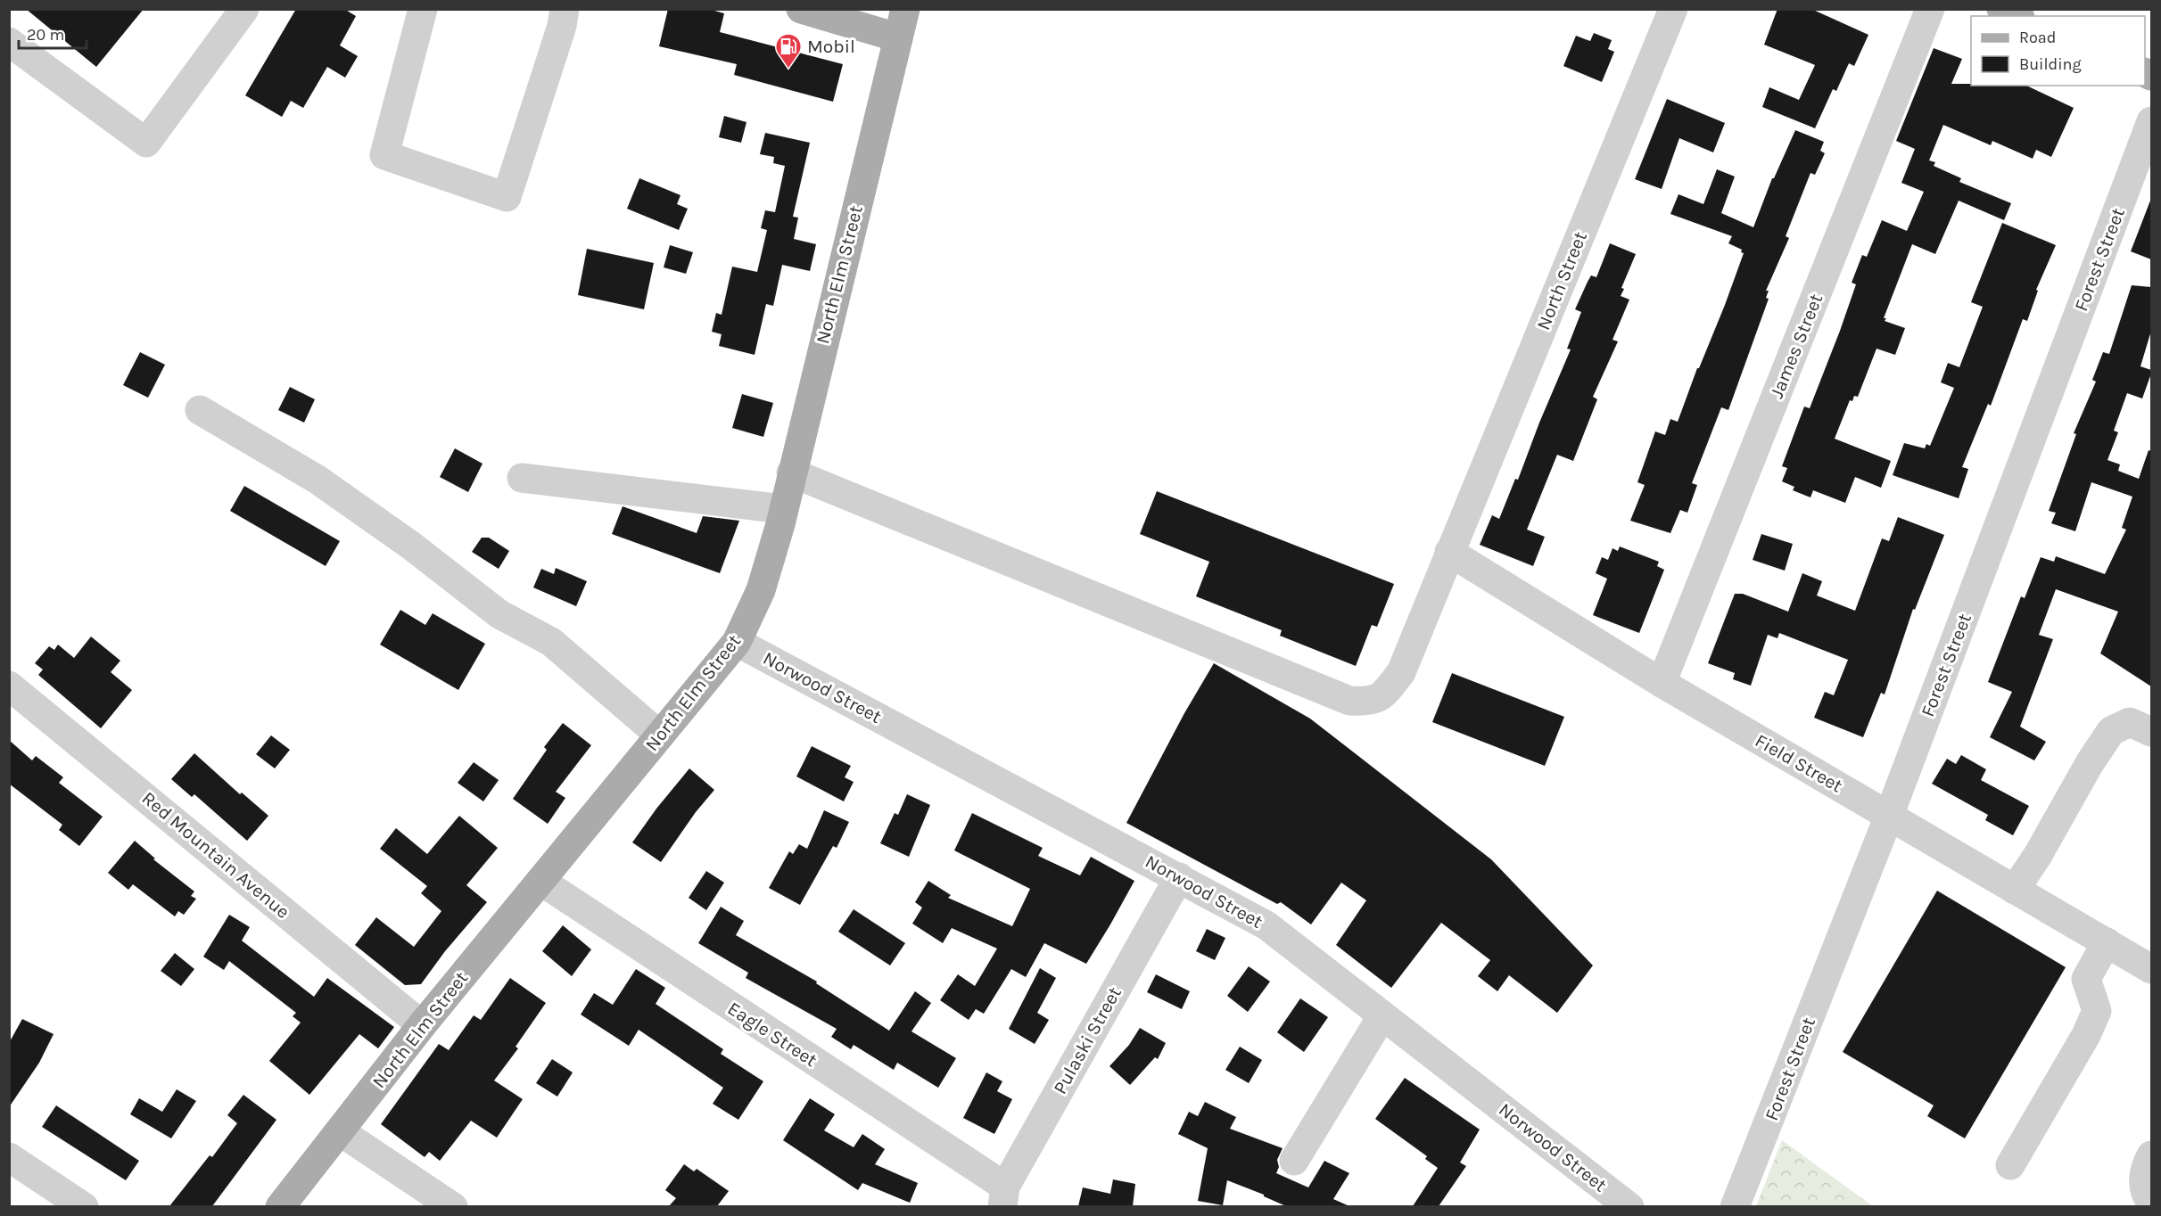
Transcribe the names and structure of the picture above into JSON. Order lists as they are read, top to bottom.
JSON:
{
  "streets": {
    "main road": ["North Elm Street"],
    "street": [
      "Forest Street",
      "North Street",
      "James Street",
      "Norwood Street",
      "Field Street",
      "Red Mountain Avenue",
      "Eagle Street",
      "Pulaski Street"
    ]
  },
  "crossings": [
    ["Forest Street", "Field Street"],
    ["North Elm Street", "North Street"],
    ["North Elm Street", "Norwood Street"],
    ["North Elm Street", "Red Mountain Avenue"],
    ["North Elm Street", "Eagle Street"],
    ["North Street", "Field Street"],
    ["James Street", "Field Street"],
    ["Norwood Street", "Pulaski Street"],
    ["Eagle Street", "Pulaski Street"]
  ],
  "places": {
    "fuel station": ["Mobil"]
  },
  "legend": ["Road", "Building"],
  "scale_bar": "20 m"
}
